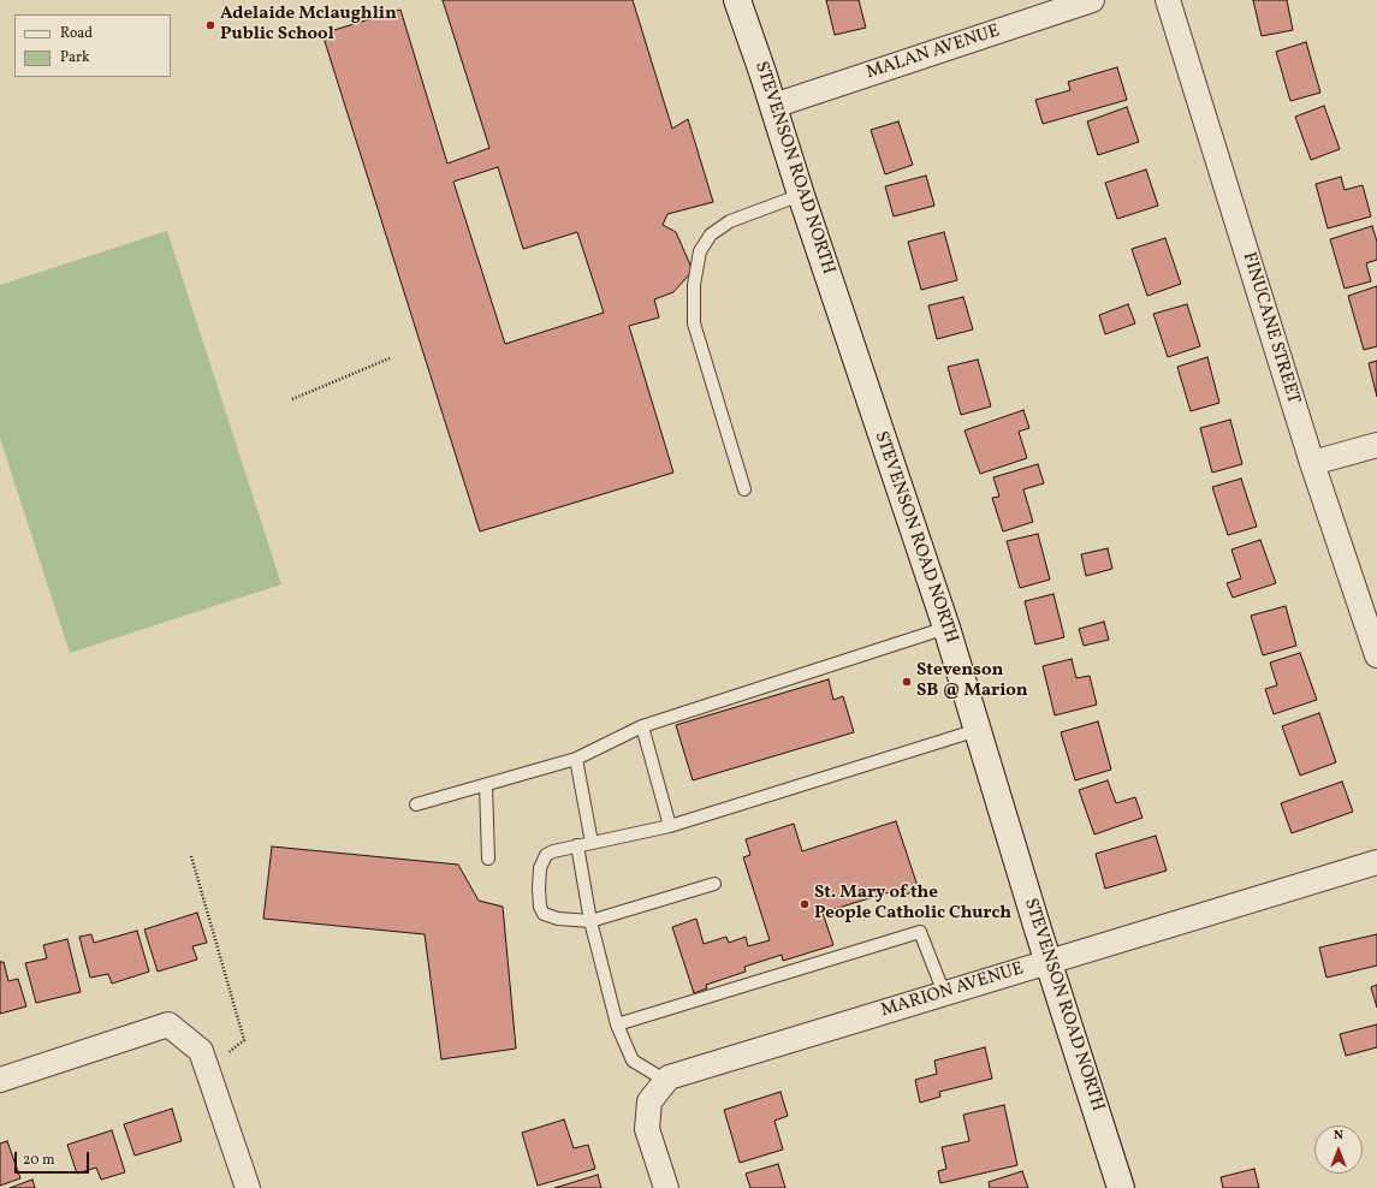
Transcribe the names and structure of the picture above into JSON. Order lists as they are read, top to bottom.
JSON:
{
  "streets": {
    "main road": ["STEVENSON ROAD NORTH"],
    "street": ["MALAN AVENUE", "FINUCANE STREET", "MARION AVENUE"]
  },
  "crossings": [
    ["MALAN AVENUE", "STEVENSON ROAD NORTH"],
    ["STEVENSON ROAD NORTH", "MARION AVENUE"]
  ],
  "places": ["Adelaide Mclaughlin Public School", "Stevenson SB @ Marion", "St. Mary of the People Catholic Church"],
  "legend": ["Road", "Park"],
  "scale_bar": "20 m",
  "north": "top"
}
